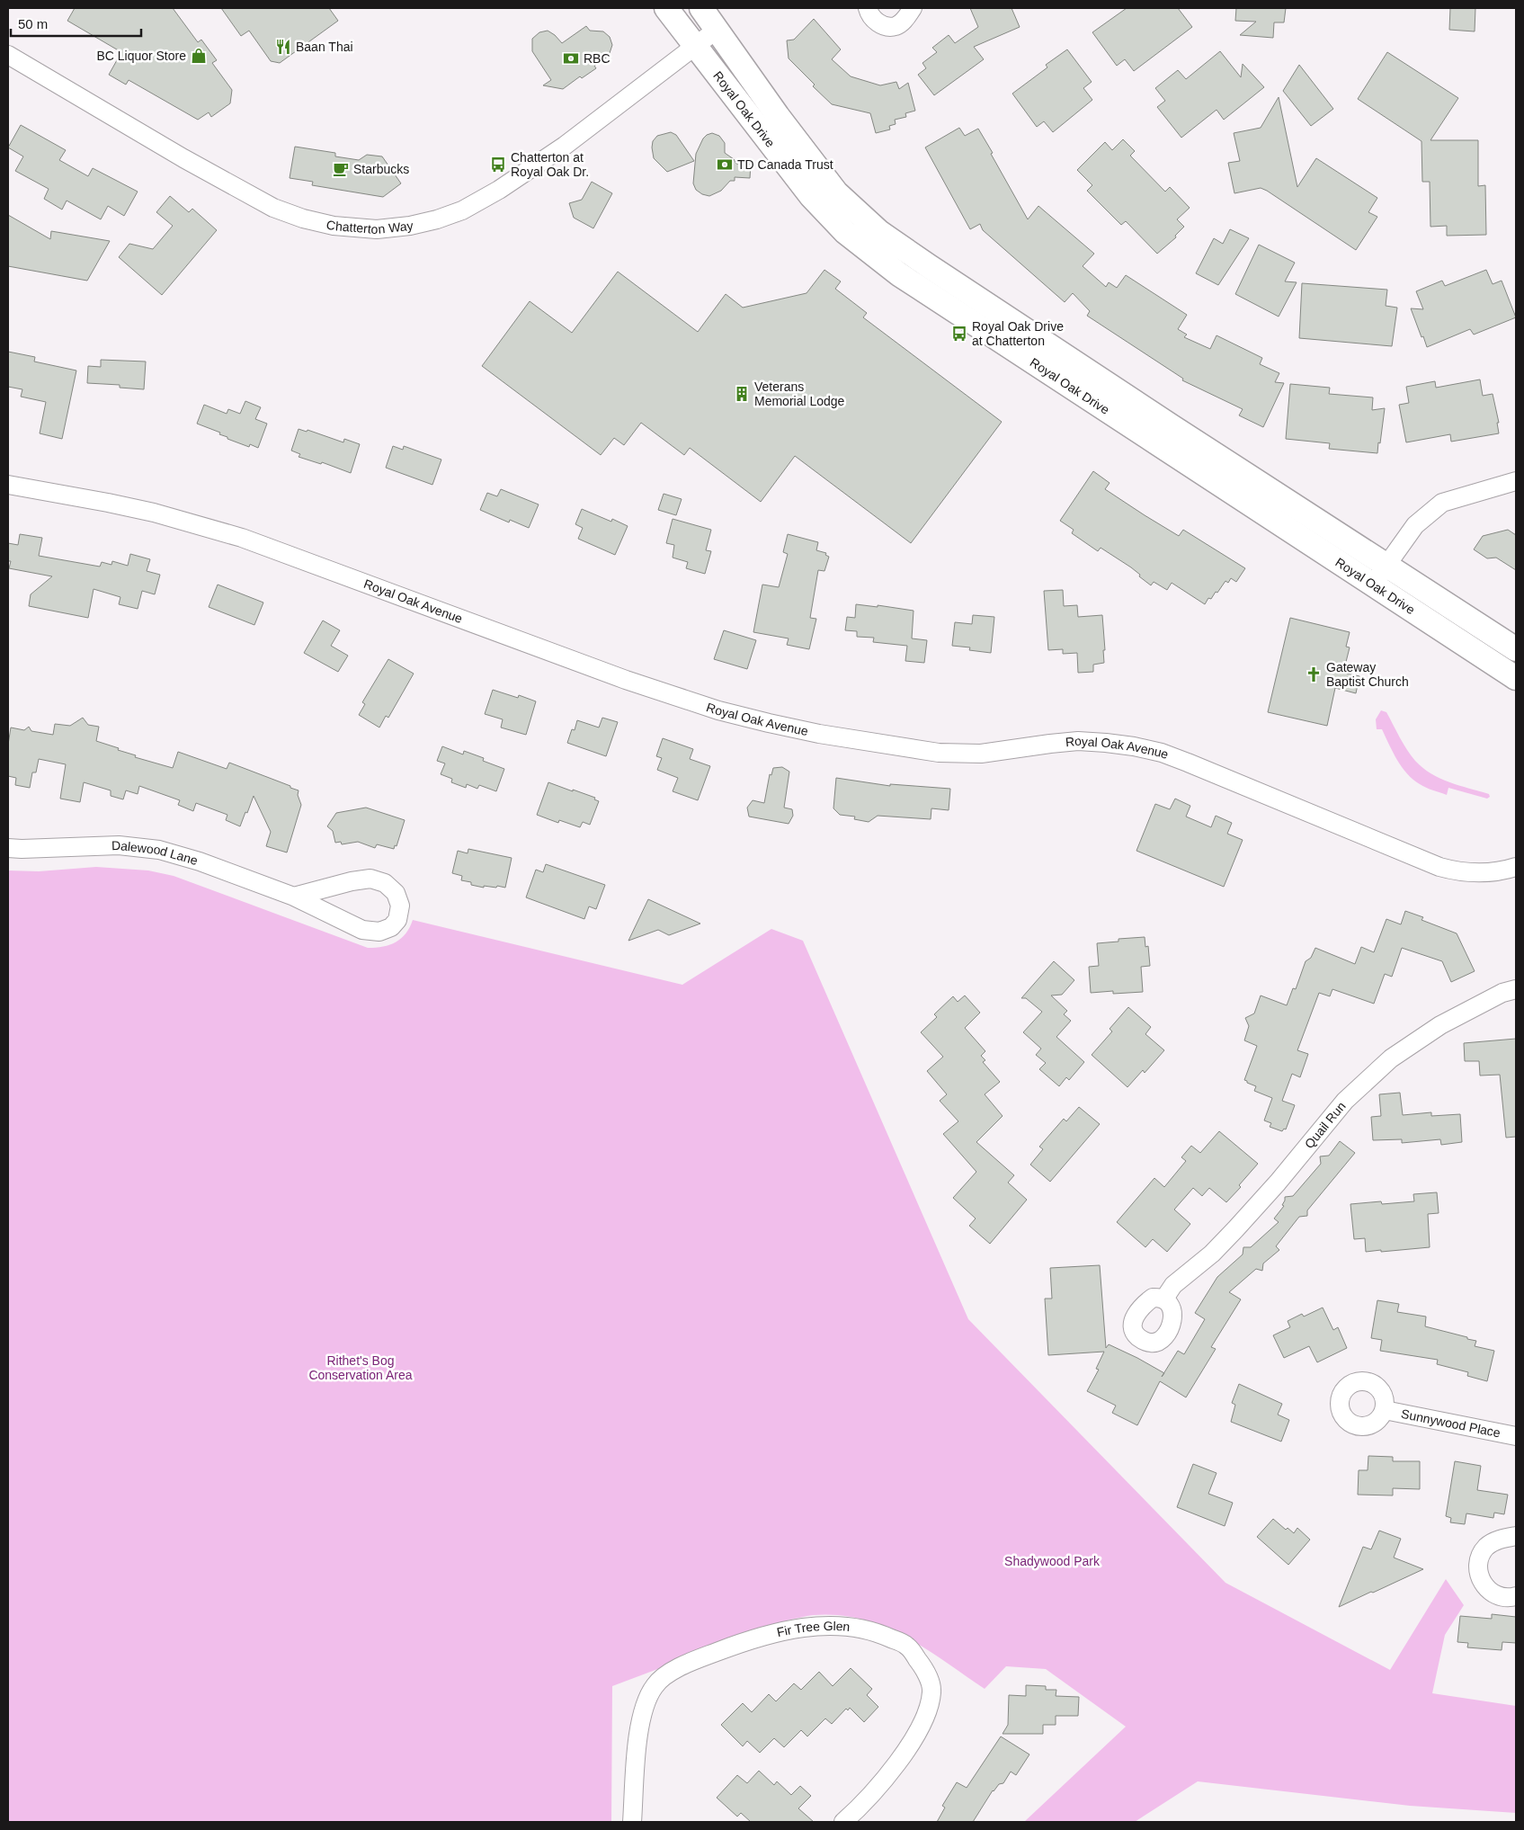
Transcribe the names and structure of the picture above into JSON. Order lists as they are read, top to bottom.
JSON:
{
  "streets": {
    "main road": ["Royal Oak Drive"],
    "street": [
      "Chatterton Way",
      "Royal Oak Avenue",
      "Dalewood Lane",
      "Quail Run",
      "Sunnywood Place",
      "Fir Tree Glen"
    ]
  },
  "crossings": [
    ["Royal Oak Drive", "Chatterton Way"]
  ],
  "parks": ["Rithet's Bog Conservation Area", "Shadywood Park"],
  "places": {
    "restaurant": ["Baan Thai"],
    "shop": ["BC Liquor Store"],
    "bank": ["RBC", "TD Canada Trust"],
    "bus stop": ["Chatterton at Royal Oak Dr.", "Royal Oak Drive at Chatterton"],
    "cafe": ["Starbucks"],
    "building": ["Veterans Memorial Lodge"],
    "church": ["Gateway Baptist Church"]
  },
  "scale_bar": "50 m"
}
